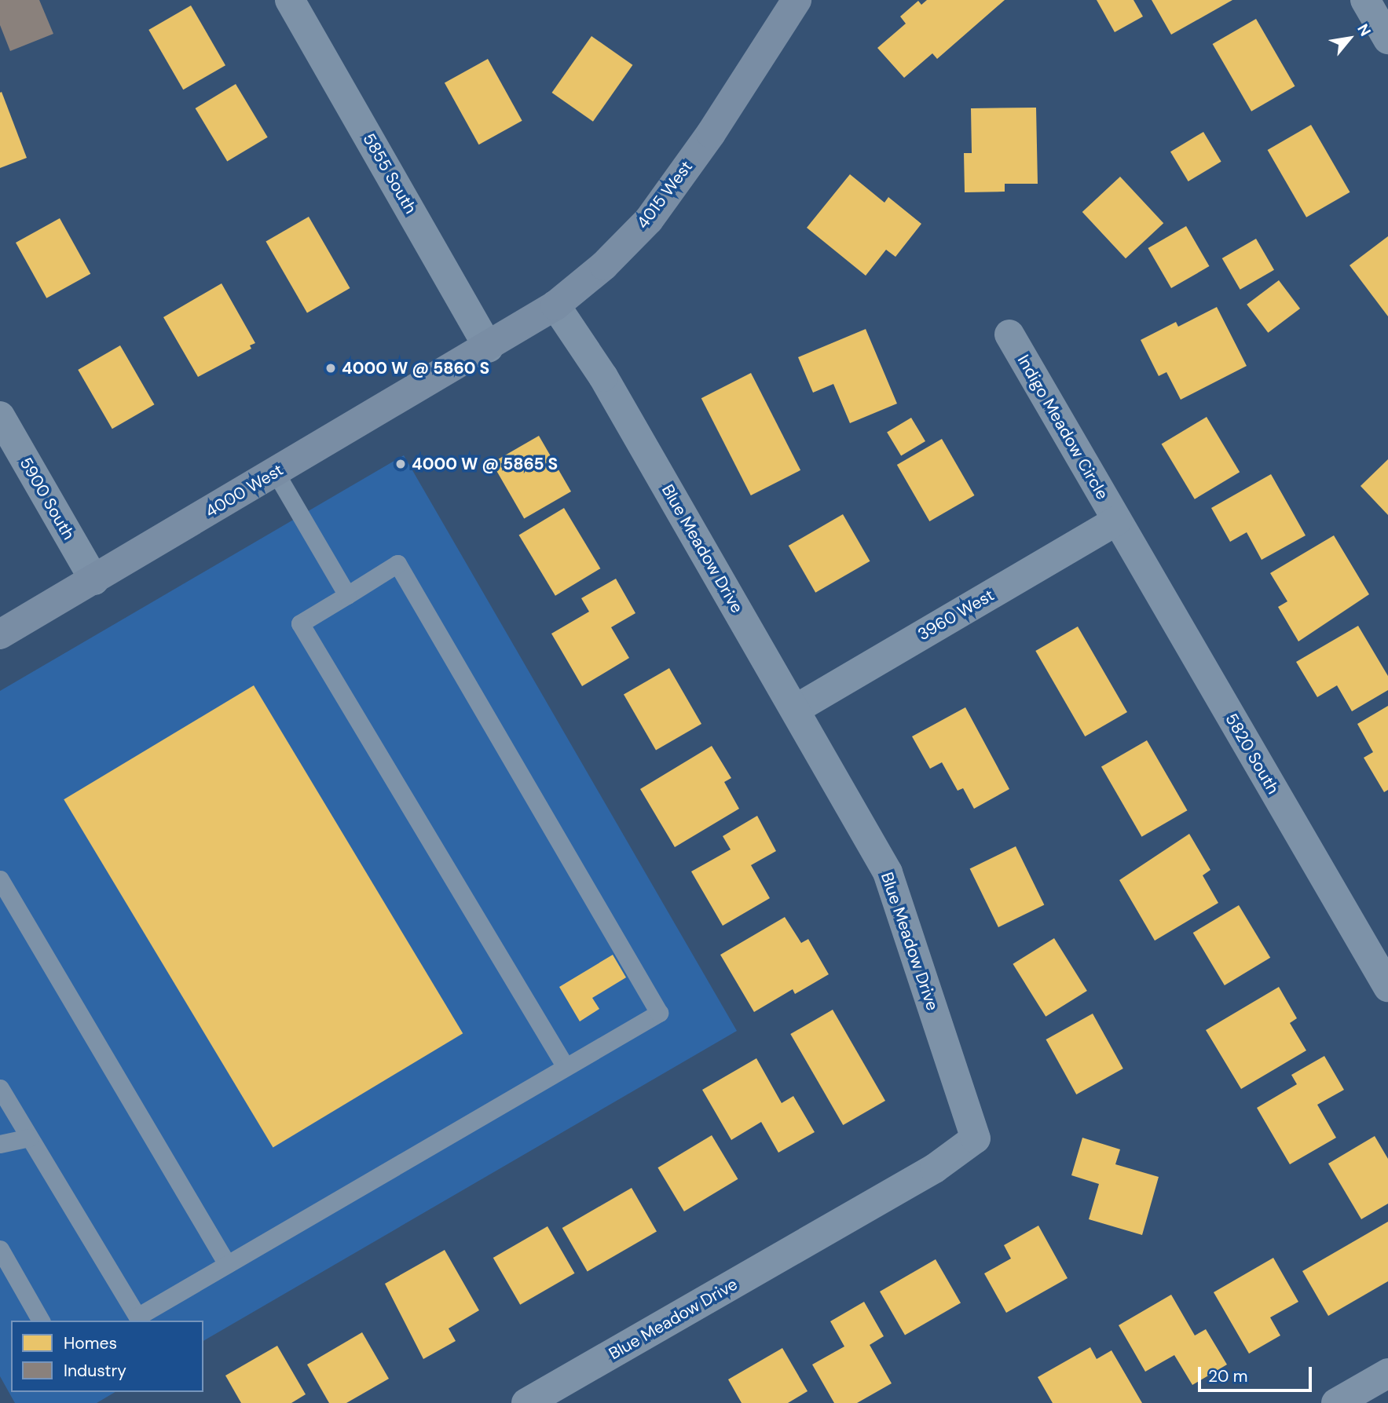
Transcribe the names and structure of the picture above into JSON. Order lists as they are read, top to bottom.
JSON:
{
  "streets": {
    "street": [
      "5855 South",
      "4015 West",
      "Indigo Meadow Circle",
      "4000 West",
      "5900 South",
      "Blue Meadow Drive",
      "3960 West",
      "5820 South"
    ]
  },
  "crossings": [
    ["5855 South", "4015 West"],
    ["5855 South", "4000 West"],
    ["4015 West", "4000 West"],
    ["4015 West", "Blue Meadow Drive"],
    ["Indigo Meadow Circle", "3960 West"],
    ["Indigo Meadow Circle", "5820 South"],
    ["4000 West", "5900 South"],
    ["Blue Meadow Drive", "3960 West"],
    ["3960 West", "5820 South"]
  ],
  "places": ["4000 W @ 5860 S", "4000 W @ 5865 S"],
  "legend": ["Homes", "Industry"],
  "scale_bar": "20 m",
  "north": "top right"
}
